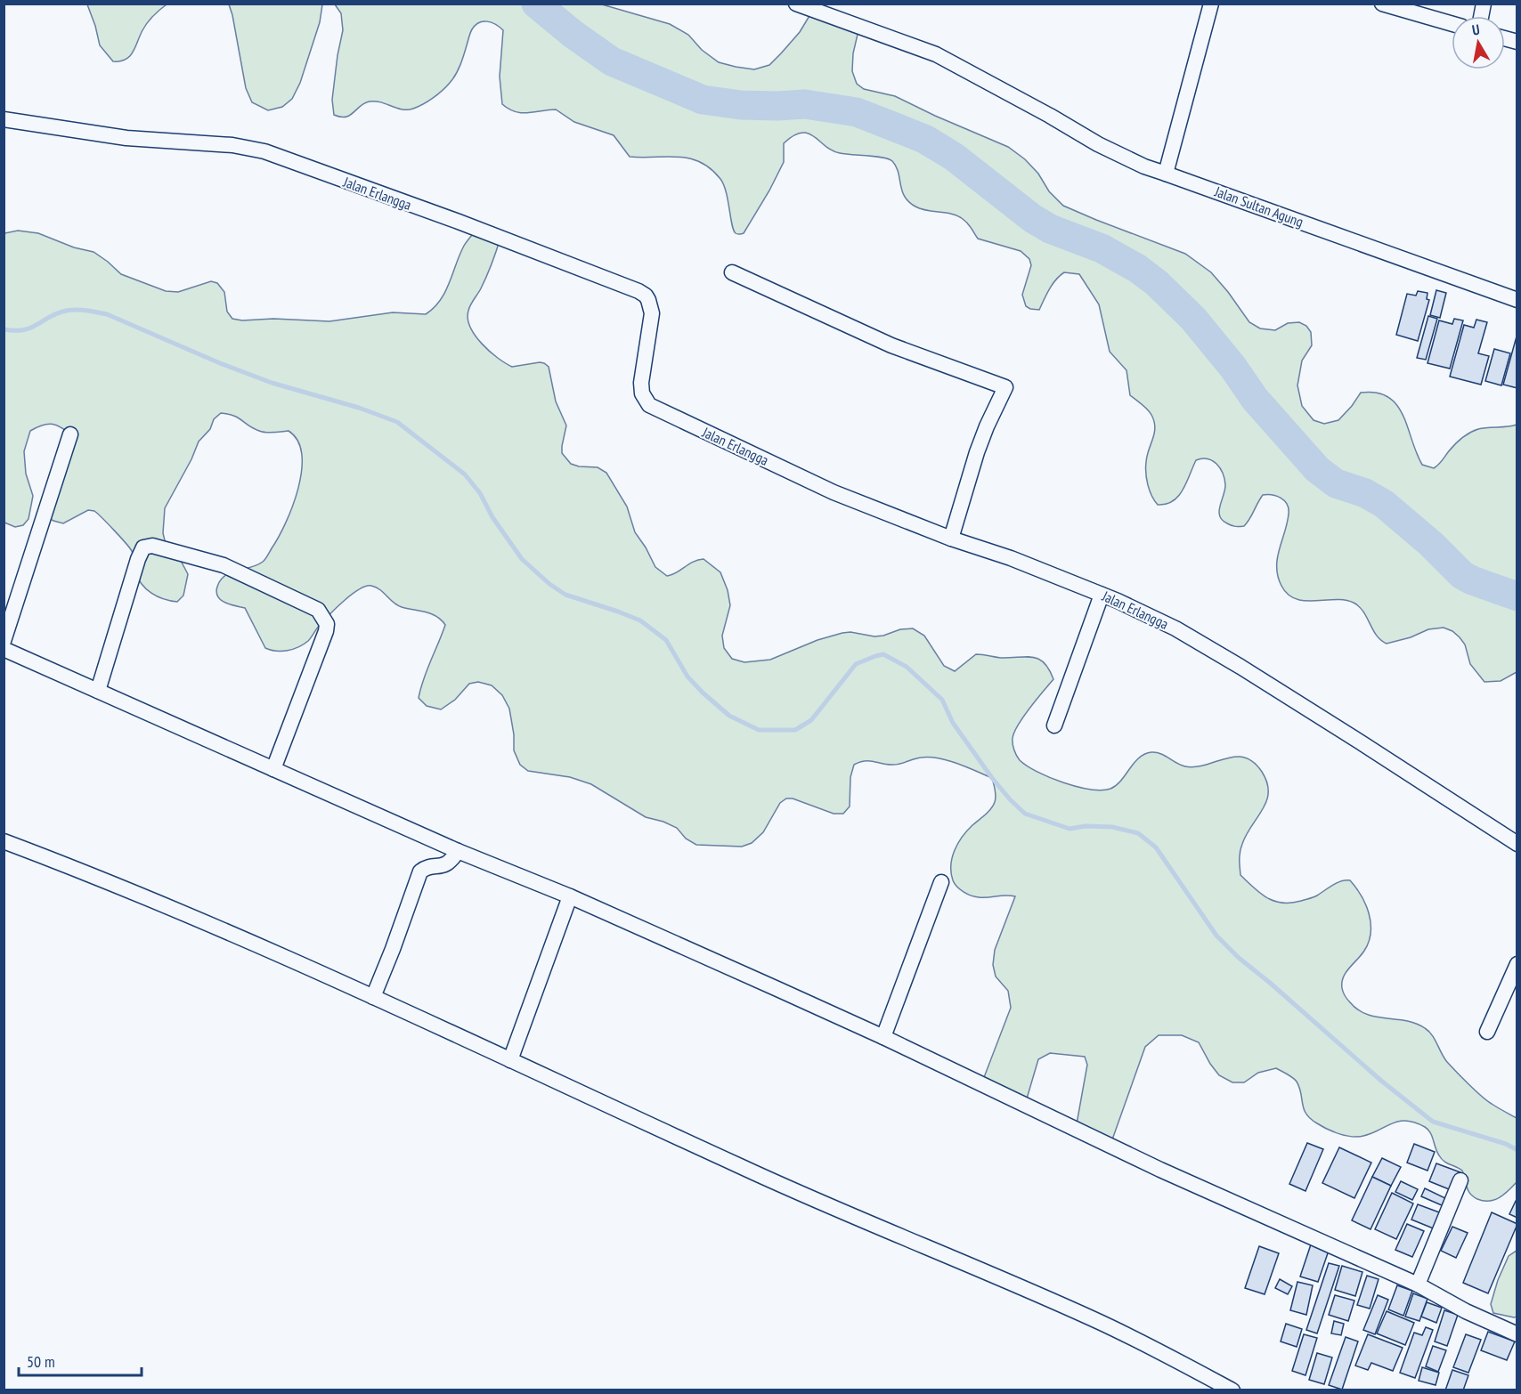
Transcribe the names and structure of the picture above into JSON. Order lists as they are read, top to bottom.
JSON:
{
  "streets": {
    "street": ["Jalan Erlangga", "Jalan Sultan Agung"]
  },
  "scale_bar": "50 m",
  "north": "top"
}
